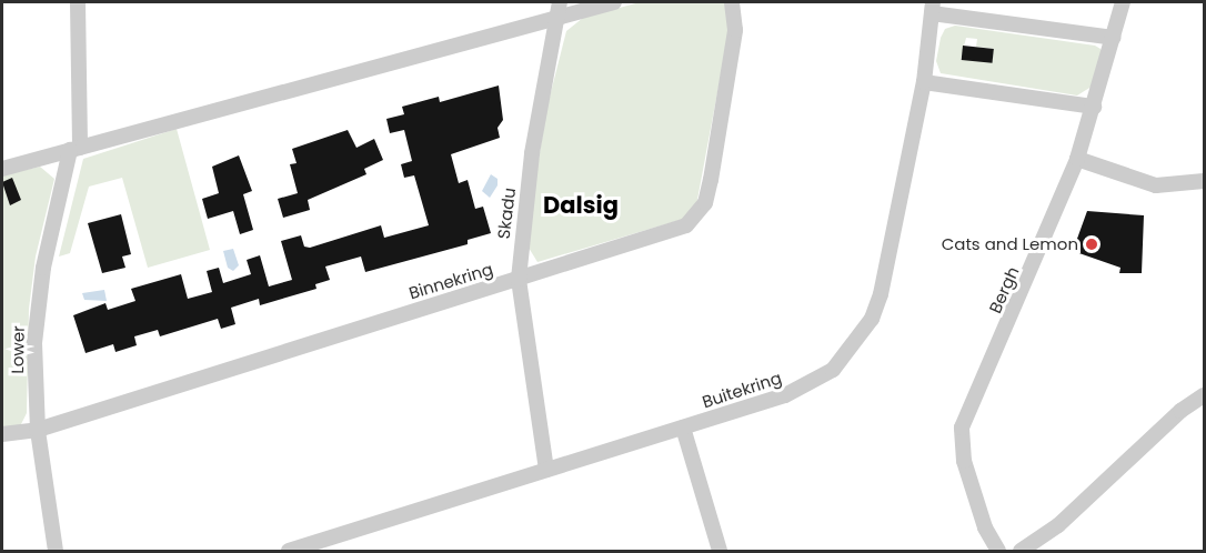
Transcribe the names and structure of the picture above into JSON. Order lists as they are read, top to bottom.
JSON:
{
  "streets": {
    "street": [
      "Skadu",
      "Binnekring",
      "Bergh",
      "Lower",
      "Buitekring"
    ]
  },
  "crossings": [
    ["Skadu", "Binnekring"],
    ["Skadu", "Buitekring"],
    ["Binnekring", "Lower"]
  ],
  "districts": ["Dalsig"],
  "places": ["Cats and Lemon"]
}
